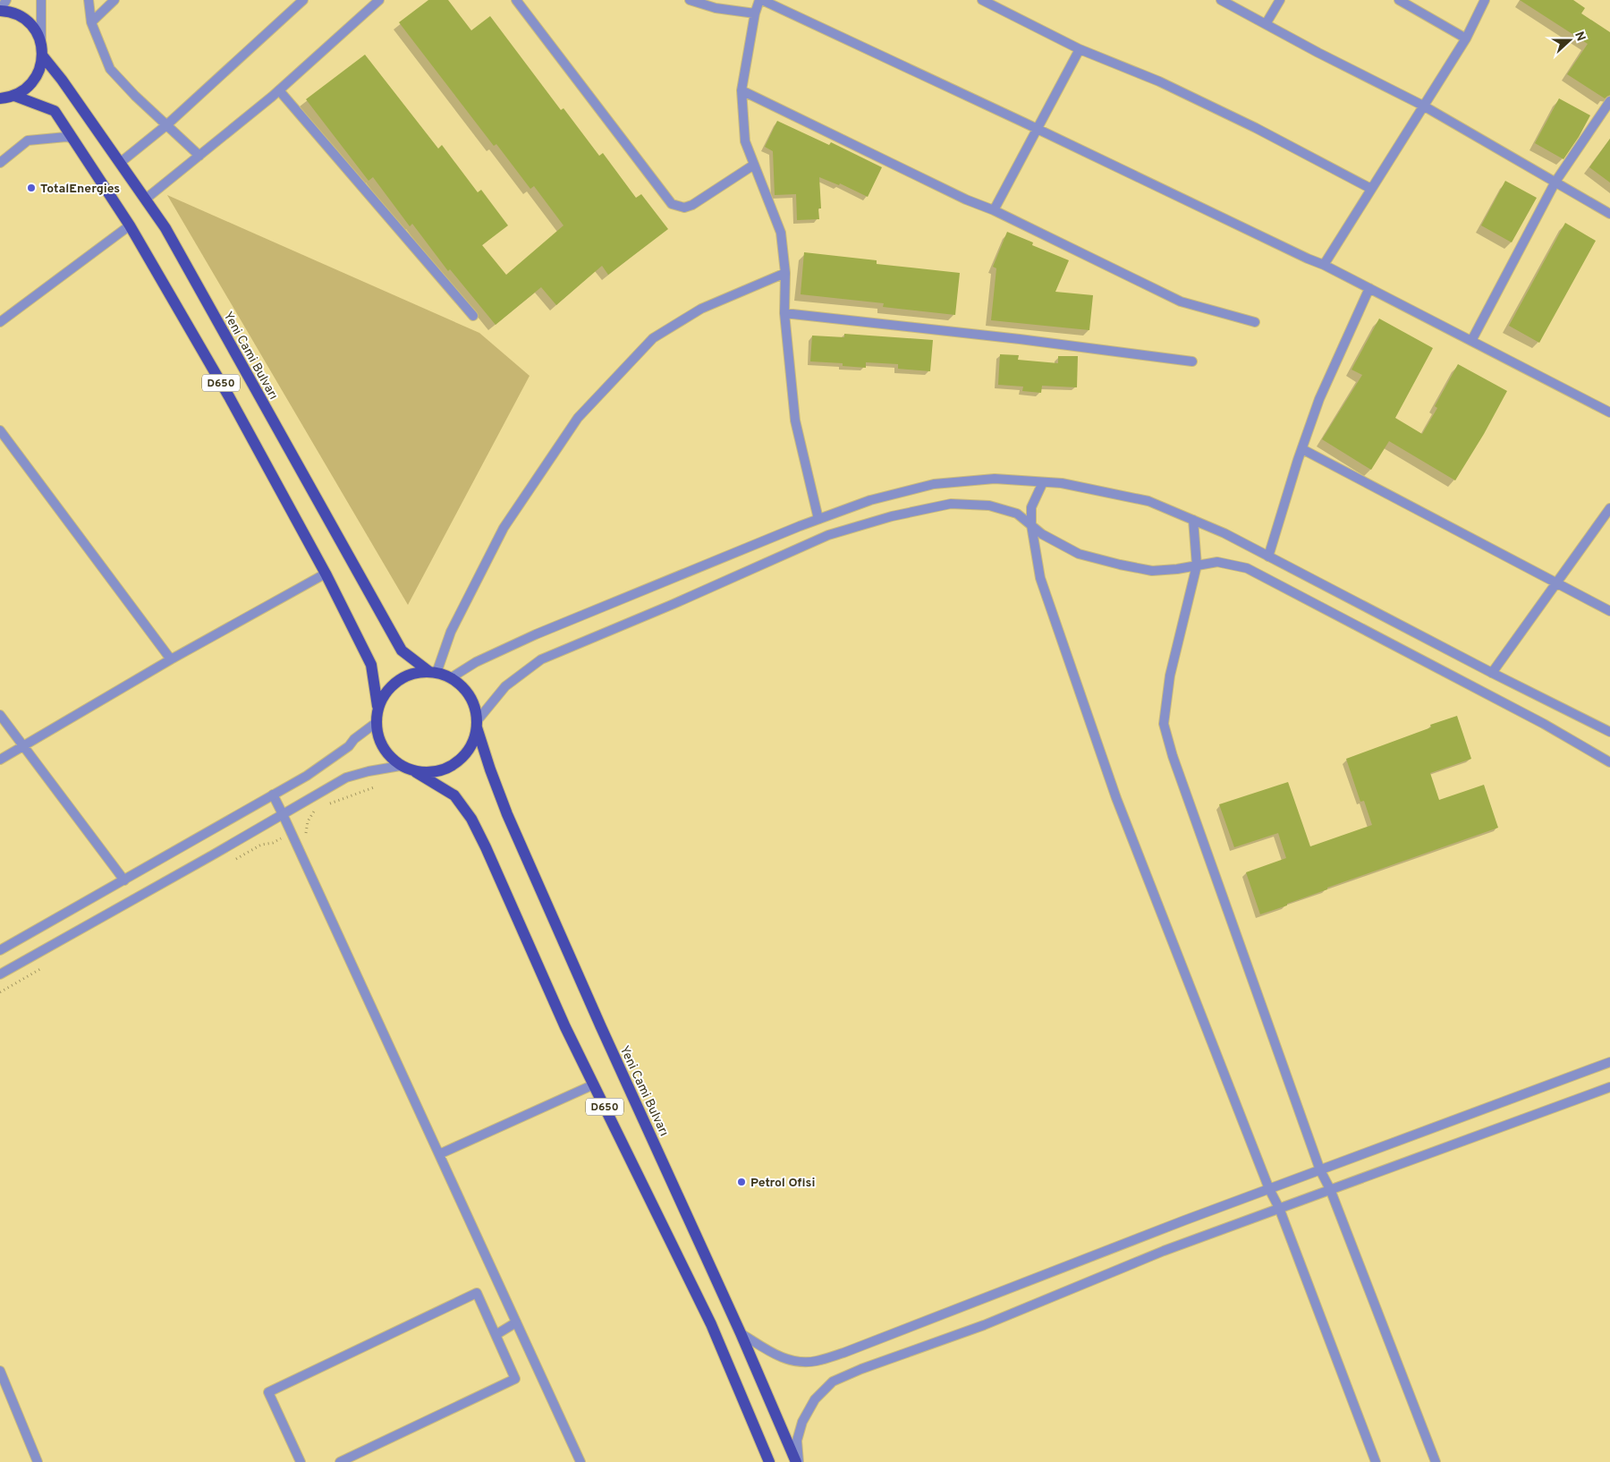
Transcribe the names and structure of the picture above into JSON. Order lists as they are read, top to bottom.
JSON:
{
  "streets": {
    "main road": ["Yeni Cami Bulvarı", "D650"]
  },
  "crossings": [
    ["Yeni Cami Bulvarı", "D650"]
  ],
  "places": ["TotalEnergies", "Petrol Ofisi"],
  "north": "right"
}
